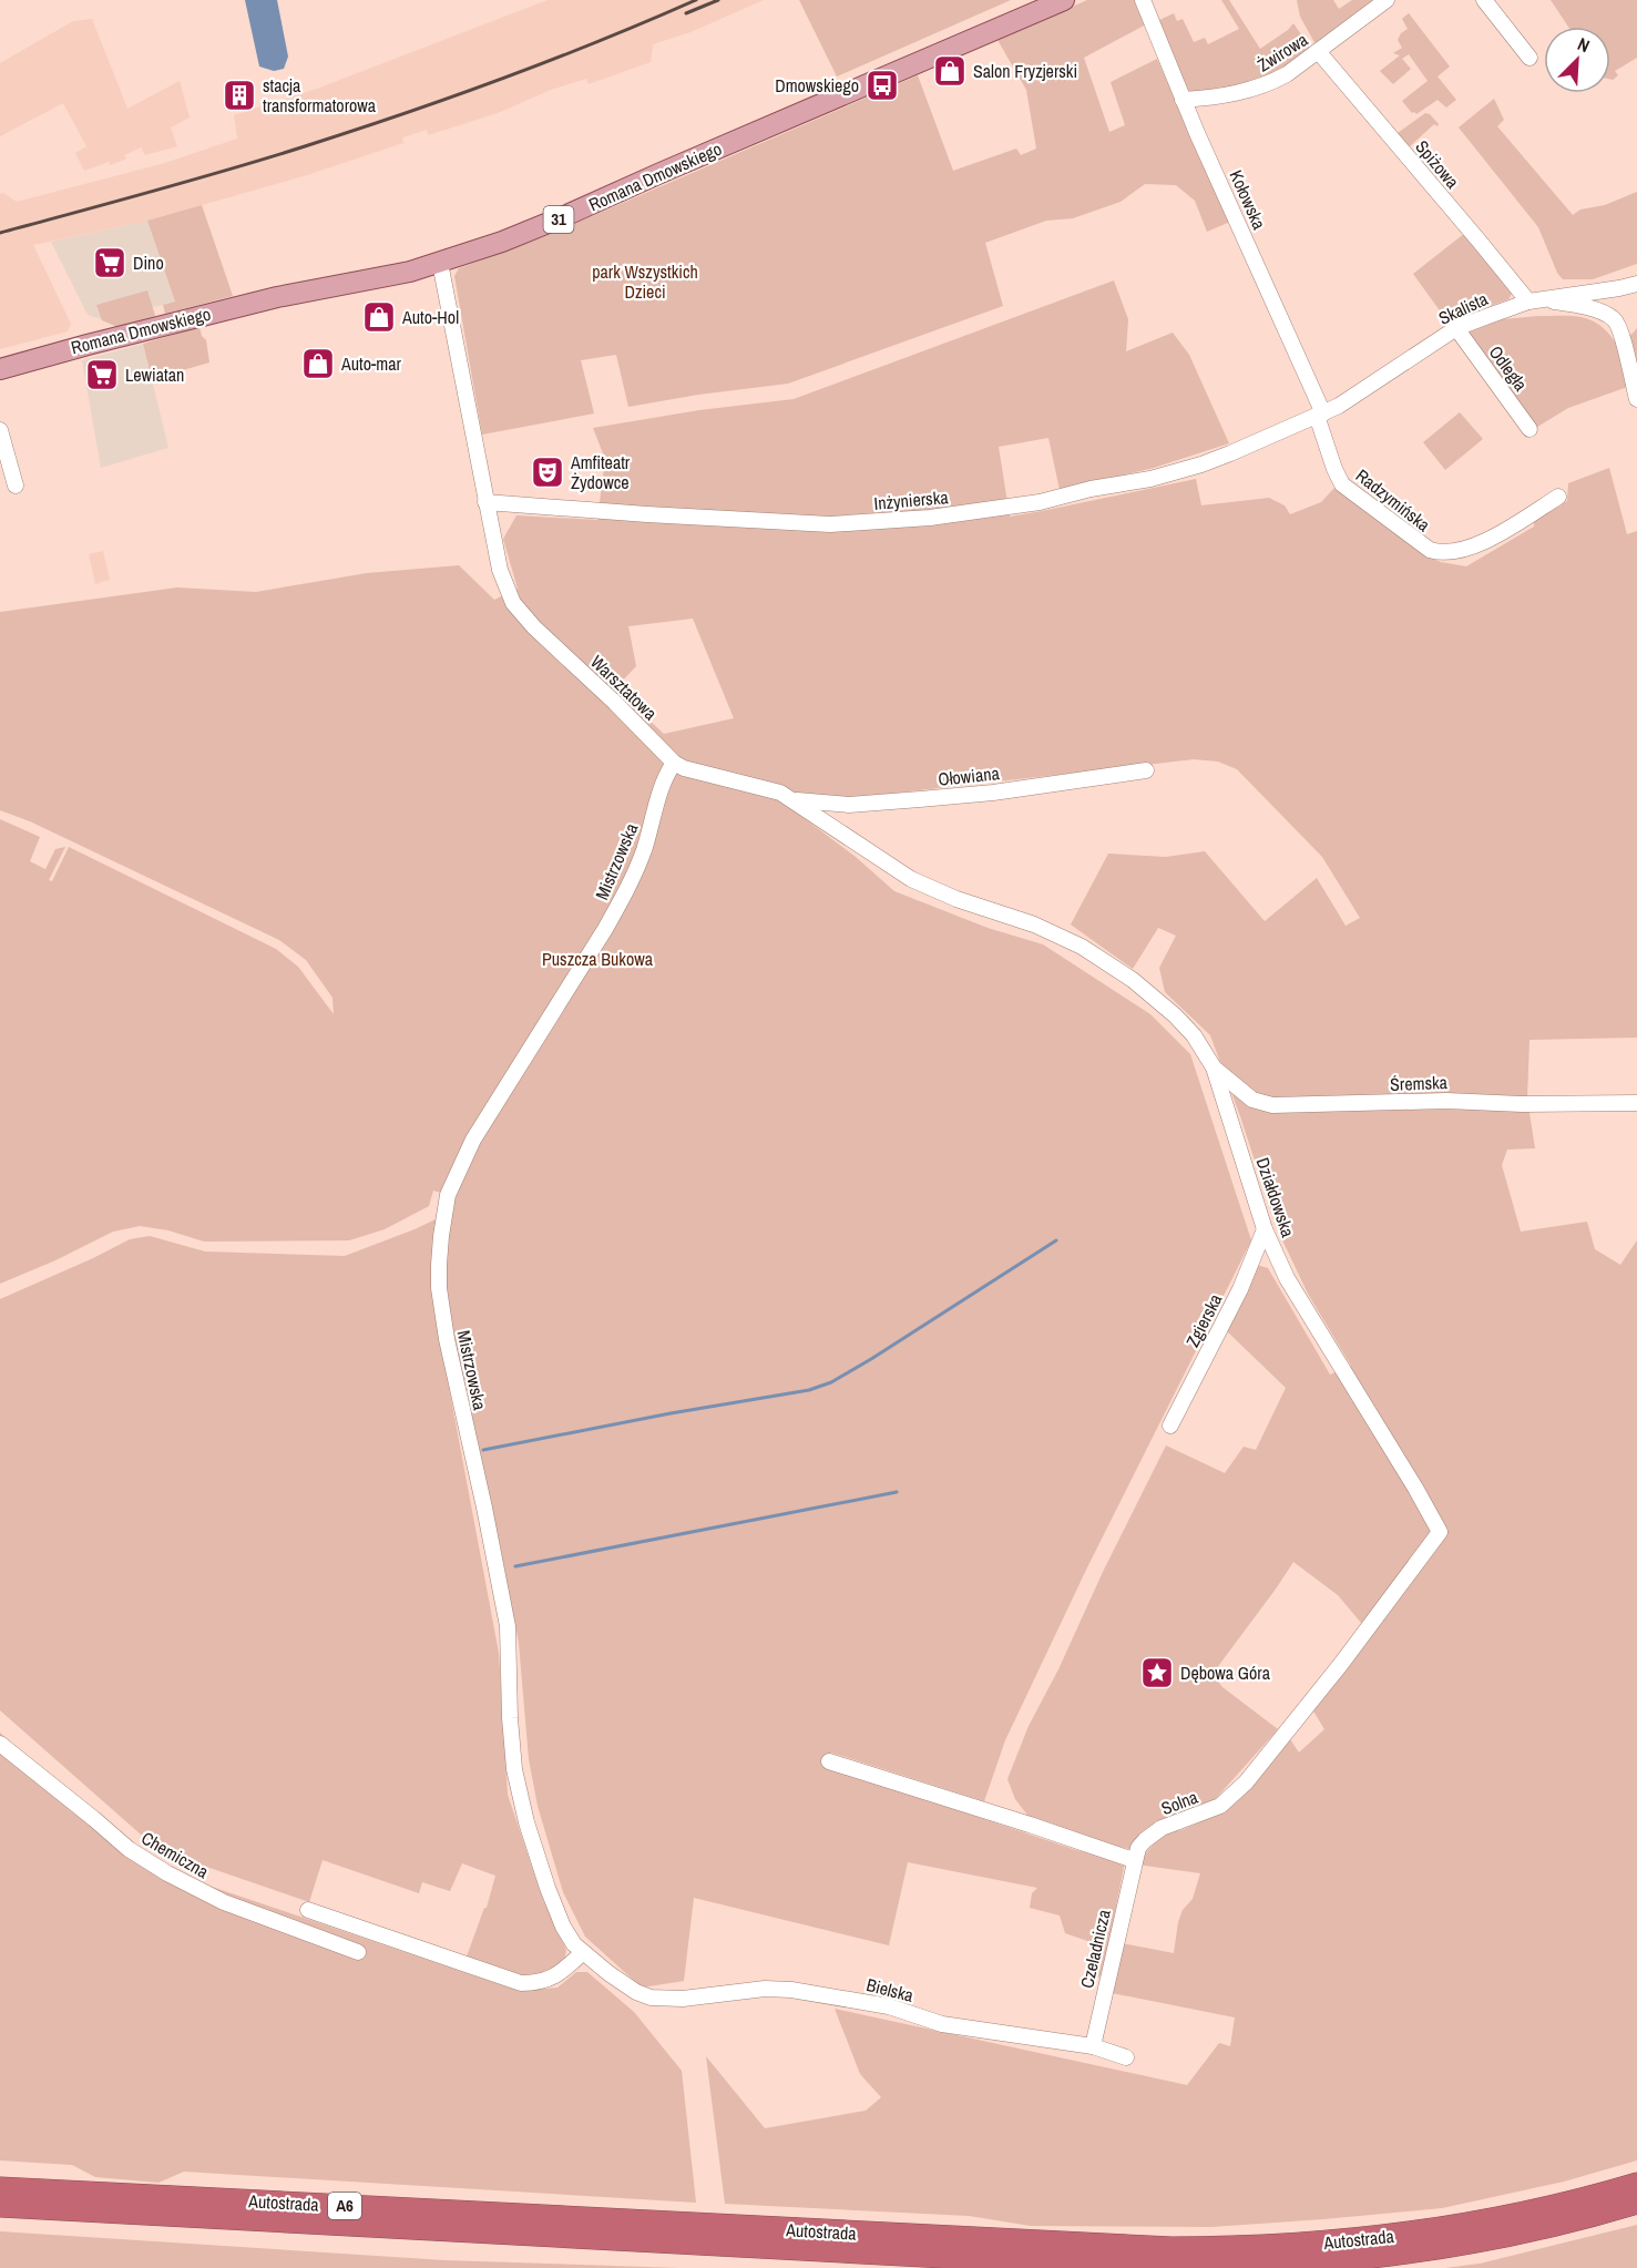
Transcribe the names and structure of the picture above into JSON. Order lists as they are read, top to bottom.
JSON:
{
  "streets": {
    "highway": ["Autostrada", "A6"],
    "main road": ["Romana Dmowskiego", "31"],
    "street": [
      "Żwirowa",
      "Spiżowa",
      "Kołowska",
      "Skalista",
      "Odległa",
      "Inżynierska",
      "Radzymińska",
      "Warsztatowa",
      "Ołowiana",
      "Mistrzowska",
      "Śremska",
      "Działdowska",
      "Zgierska",
      "Solna",
      "Chemiczna",
      "Czeladnicza",
      "Bielska"
    ]
  },
  "crossings": [
    ["Żwirowa", "Spiżowa"],
    ["Żwirowa", "Kołowska"],
    ["Spiżowa", "Skalista"],
    ["Romana Dmowskiego", "Warsztatowa"],
    ["Kołowska", "Skalista"],
    ["Kołowska", "Inżynierska"],
    ["Kołowska", "Radzymińska"],
    ["Skalista", "Odległa"],
    ["Skalista", "Inżynierska"],
    ["Skalista", "Radzymińska"],
    ["Inżynierska", "Radzymińska"],
    ["Inżynierska", "Warsztatowa"],
    ["Warsztatowa", "Ołowiana"],
    ["Warsztatowa", "Mistrzowska"],
    ["Warsztatowa", "Działdowska"],
    ["Mistrzowska", "Bielska"],
    ["Śremska", "Działdowska"],
    ["Działdowska", "Zgierska"],
    ["Działdowska", "Solna"],
    ["Solna", "Czeladnicza"],
    ["Czeladnicza", "Bielska"]
  ],
  "parks": ["park Wszystkich Dzieci", "Puszcza Bukowa"],
  "places": {
    "shop": ["Salon Fryzjerski", "Auto-Hol", "Auto-mar"],
    "bus stop": ["Dmowskiego"],
    "building": ["stacja transformatorowa"],
    "supermarket": ["Dino", "Lewiatan"],
    "theatre": ["Amfiteatr Żydowce"],
    "place": ["Dębowa Góra"]
  },
  "north": "top right"
}
